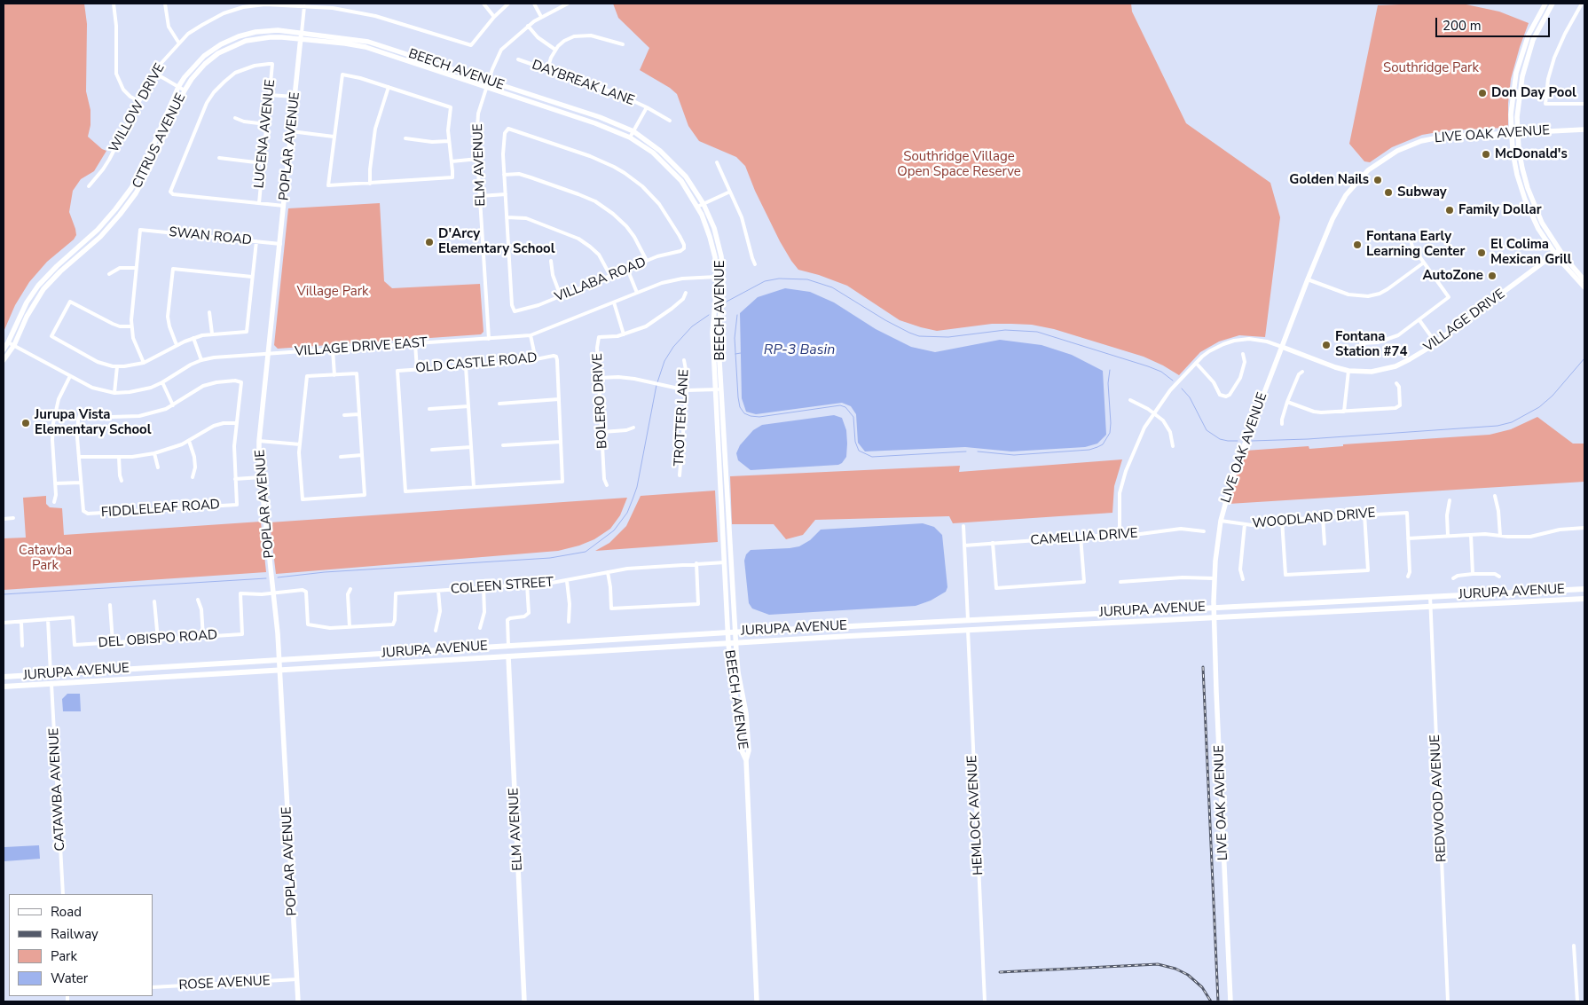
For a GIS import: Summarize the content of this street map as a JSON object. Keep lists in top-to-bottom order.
{
  "streets": {
    "main road": ["JURUPA AVENUE"],
    "street": [
      "BEECH AVENUE",
      "DAYBREAK LANE",
      "WILLOW DRIVE",
      "LUCENA AVENUE",
      "LIVE OAK AVENUE",
      "CITRUS AVENUE",
      "POPLAR AVENUE",
      "ELM AVENUE",
      "SWAN ROAD",
      "VILLABA ROAD",
      "VILLAGE DRIVE",
      "VILLAGE DRIVE EAST",
      "OLD CASTLE ROAD",
      "BOLERO DRIVE",
      "TROTTER LANE",
      "FIDDLELEAF ROAD",
      "WOODLAND DRIVE",
      "CAMELLIA DRIVE",
      "COLEEN STREET",
      "DEL OBISPO ROAD",
      "CATAWBA AVENUE",
      "REDWOOD AVENUE",
      "HEMLOCK AVENUE",
      "ROSE AVENUE"
    ]
  },
  "crossings": [
    ["BEECH AVENUE", "CITRUS AVENUE"],
    ["BEECH AVENUE", "POPLAR AVENUE"],
    ["BEECH AVENUE", "ELM AVENUE"],
    ["BEECH AVENUE", "VILLAGE DRIVE EAST"],
    ["BEECH AVENUE", "COLEEN STREET"],
    ["BEECH AVENUE", "JURUPA AVENUE"],
    ["WILLOW DRIVE", "POPLAR AVENUE"],
    ["LIVE OAK AVENUE", "VILLAGE DRIVE"],
    ["LIVE OAK AVENUE", "WOODLAND DRIVE"],
    ["LIVE OAK AVENUE", "JURUPA AVENUE"],
    ["CITRUS AVENUE", "POPLAR AVENUE"],
    ["CITRUS AVENUE", "VILLAGE DRIVE EAST"],
    ["POPLAR AVENUE", "SWAN ROAD"],
    ["POPLAR AVENUE", "VILLAGE DRIVE EAST"],
    ["POPLAR AVENUE", "COLEEN STREET"],
    ["POPLAR AVENUE", "JURUPA AVENUE"],
    ["POPLAR AVENUE", "DEL OBISPO ROAD"],
    ["POPLAR AVENUE", "ROSE AVENUE"],
    ["ELM AVENUE", "VILLAGE DRIVE EAST"],
    ["ELM AVENUE", "JURUPA AVENUE"],
    ["VILLAGE DRIVE", "CAMELLIA DRIVE"],
    ["COLEEN STREET", "DEL OBISPO ROAD"],
    ["JURUPA AVENUE", "CATAWBA AVENUE"],
    ["JURUPA AVENUE", "REDWOOD AVENUE"],
    ["JURUPA AVENUE", "HEMLOCK AVENUE"]
  ],
  "water": ["RP-3 Basin"],
  "parks": [
    "Southridge Park",
    "Southridge Village Open Space Reserve",
    "Village Park",
    "Catawba Park"
  ],
  "places": [
    "Don Day Pool",
    "McDonald's",
    "Golden Nails",
    "Subway",
    "Family Dollar",
    "D'Arcy Elementary School",
    "Fontana Early Learning Center",
    "El Colima Mexican Grill",
    "AutoZone",
    "Fontana Station #74",
    "Jurupa Vista Elementary School"
  ],
  "legend": [
    "Road",
    "Railway",
    "Park",
    "Water"
  ],
  "scale_bar": "200 m"
}
